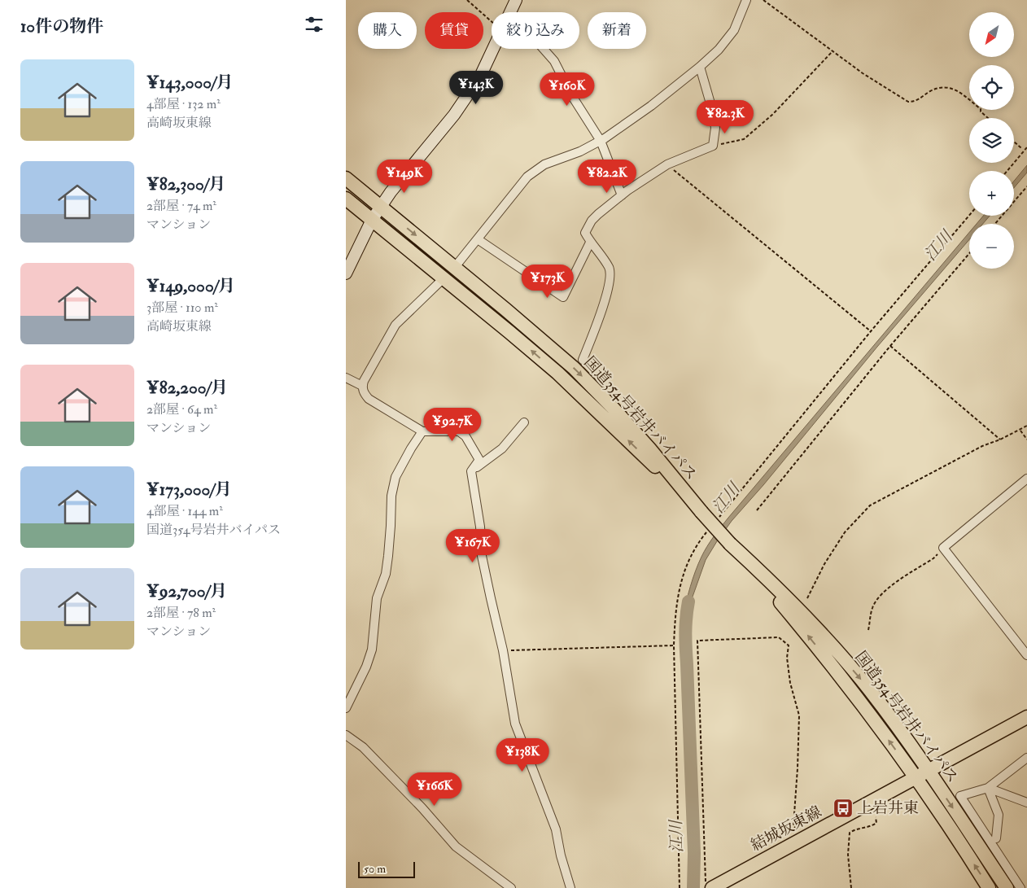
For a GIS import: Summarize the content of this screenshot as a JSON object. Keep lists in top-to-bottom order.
{
  "streets": {
    "main road": ["国道354号岩井バイパス", "結城坂東線"]
  },
  "crossings": [
    ["国道354号岩井バイパス", "結城坂東線"]
  ],
  "water": ["江川"],
  "places": {
    "bus stop": ["上岩井東"]
  },
  "scale_bar": "50 m",
  "north": "bottom left",
  "page": {
    "heading": "10件の物件",
    "map_buttons": ["+", "−"],
    "chip": [
      "購入",
      "賃貸",
      "絞り込み",
      "新着"
    ],
    "list": [
      {
        "name": "¥143,000/月",
        "note": "4部屋 · 132 m² · 高崎坂東線"
      },
      {
        "name": "¥82,300/月",
        "note": "2部屋 · 74 m² · マンション"
      },
      {
        "name": "¥149,000/月",
        "note": "3部屋 · 110 m² · 高崎坂東線"
      },
      {
        "name": "¥82,200/月",
        "note": "2部屋 · 64 m² · マンション"
      },
      {
        "name": "¥173,000/月",
        "note": "4部屋 · 144 m² · 国道354号岩井バイパス"
      },
      {
        "name": "¥92,700/月",
        "note": "2部屋 · 78 m² · マンション"
      }
    ],
    "price": [
      "¥143K",
      "¥160K",
      "¥82.3K",
      "¥149K",
      "¥82.2K",
      "¥173K",
      "¥92.7K",
      "¥167K",
      "¥138K",
      "¥166K"
    ],
    "scale": "50 m"
  }
}
